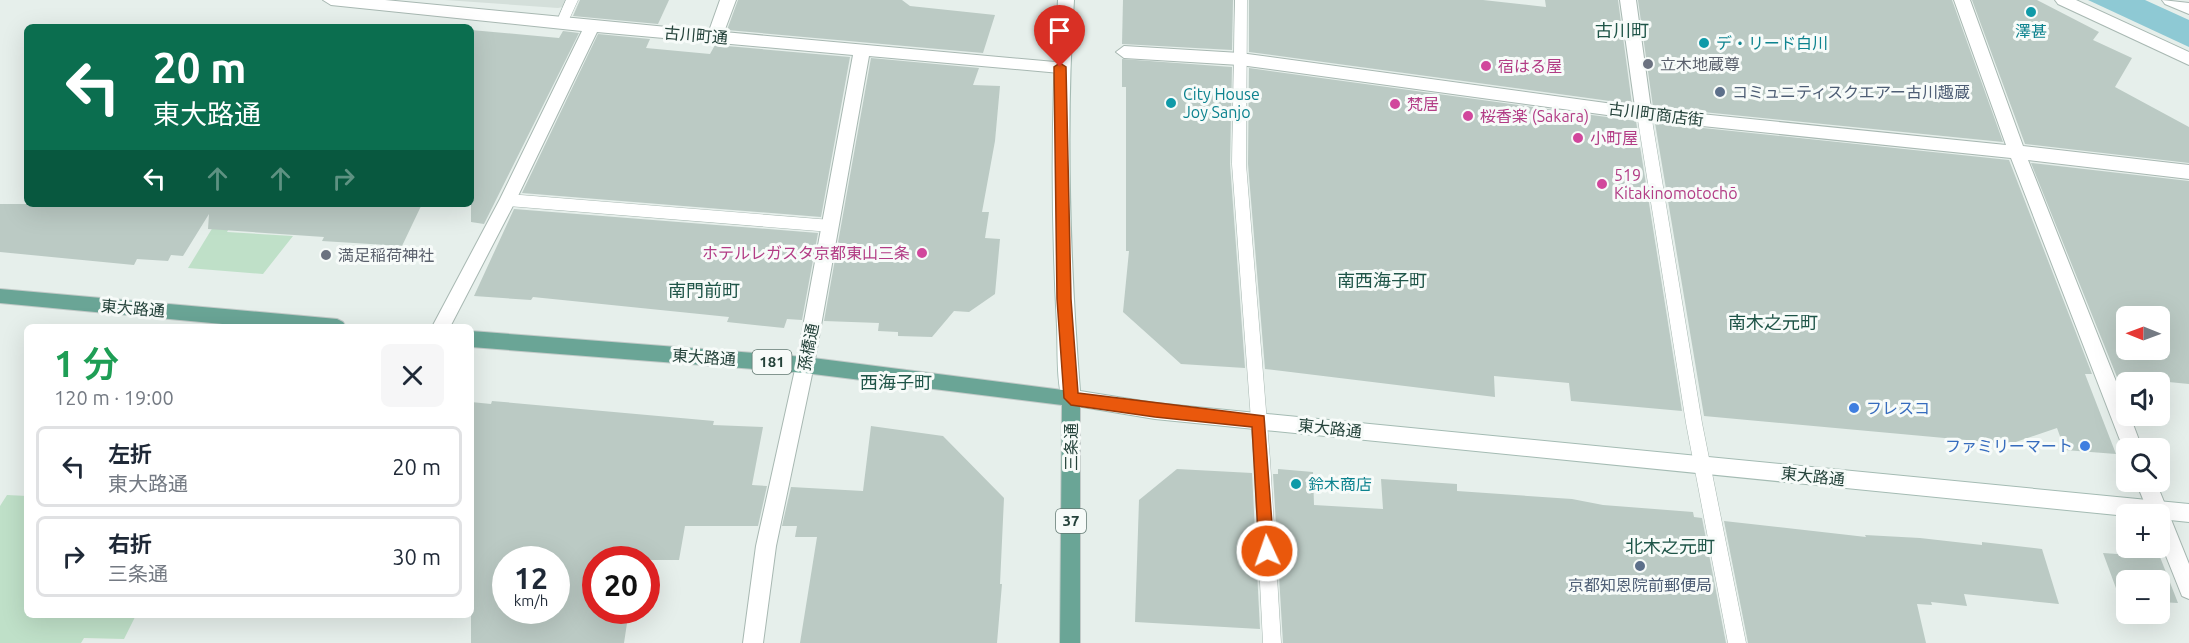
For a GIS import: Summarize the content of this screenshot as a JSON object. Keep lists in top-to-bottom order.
{
  "streets": {
    "main road": [
      "東大路通",
      "181",
      "三条通",
      "37"
    ],
    "street": ["古川町通", "古川町商店街", "孫橋通"]
  },
  "crossings": [
    ["古川町通", "孫橋通"],
    ["古川町通", "三条通"],
    ["東大路通", "孫橋通"],
    ["東大路通", "三条通"]
  ],
  "districts": [
    "古川町",
    "南西海子町",
    "南門前町",
    "南木之元町",
    "西海子町",
    "北木之元町"
  ],
  "places": [
    "澤甚",
    "デ・リード白川",
    "立木地蔵尊",
    "宿はる屋",
    "コミュニティスクエアー古川趣蔵",
    "City House Joy Sanjo",
    "梵居",
    "桜香楽 (Sakara)",
    "小町屋",
    "519 Kitakinomotochō",
    "ホテルレガスタ京都東山三条",
    "満足稲荷神社",
    "フレスコ",
    "ファミリーマート",
    "鈴木商店",
    "京都知恩院前郵便局"
  ],
  "north": "left",
  "page": {
    "turn": ["20 m", "東大路通"],
    "map_buttons": ["+", "−"],
    "heading": ["1 分", "120 m · 19:00"],
    "list": [
      {
        "name": "左折",
        "note": "東大路通",
        "value": "20 m"
      },
      {
        "name": "右折",
        "note": "三条通",
        "value": "30 m"
      }
    ],
    "speed": "12 km/h",
    "limit": "20"
  }
}
